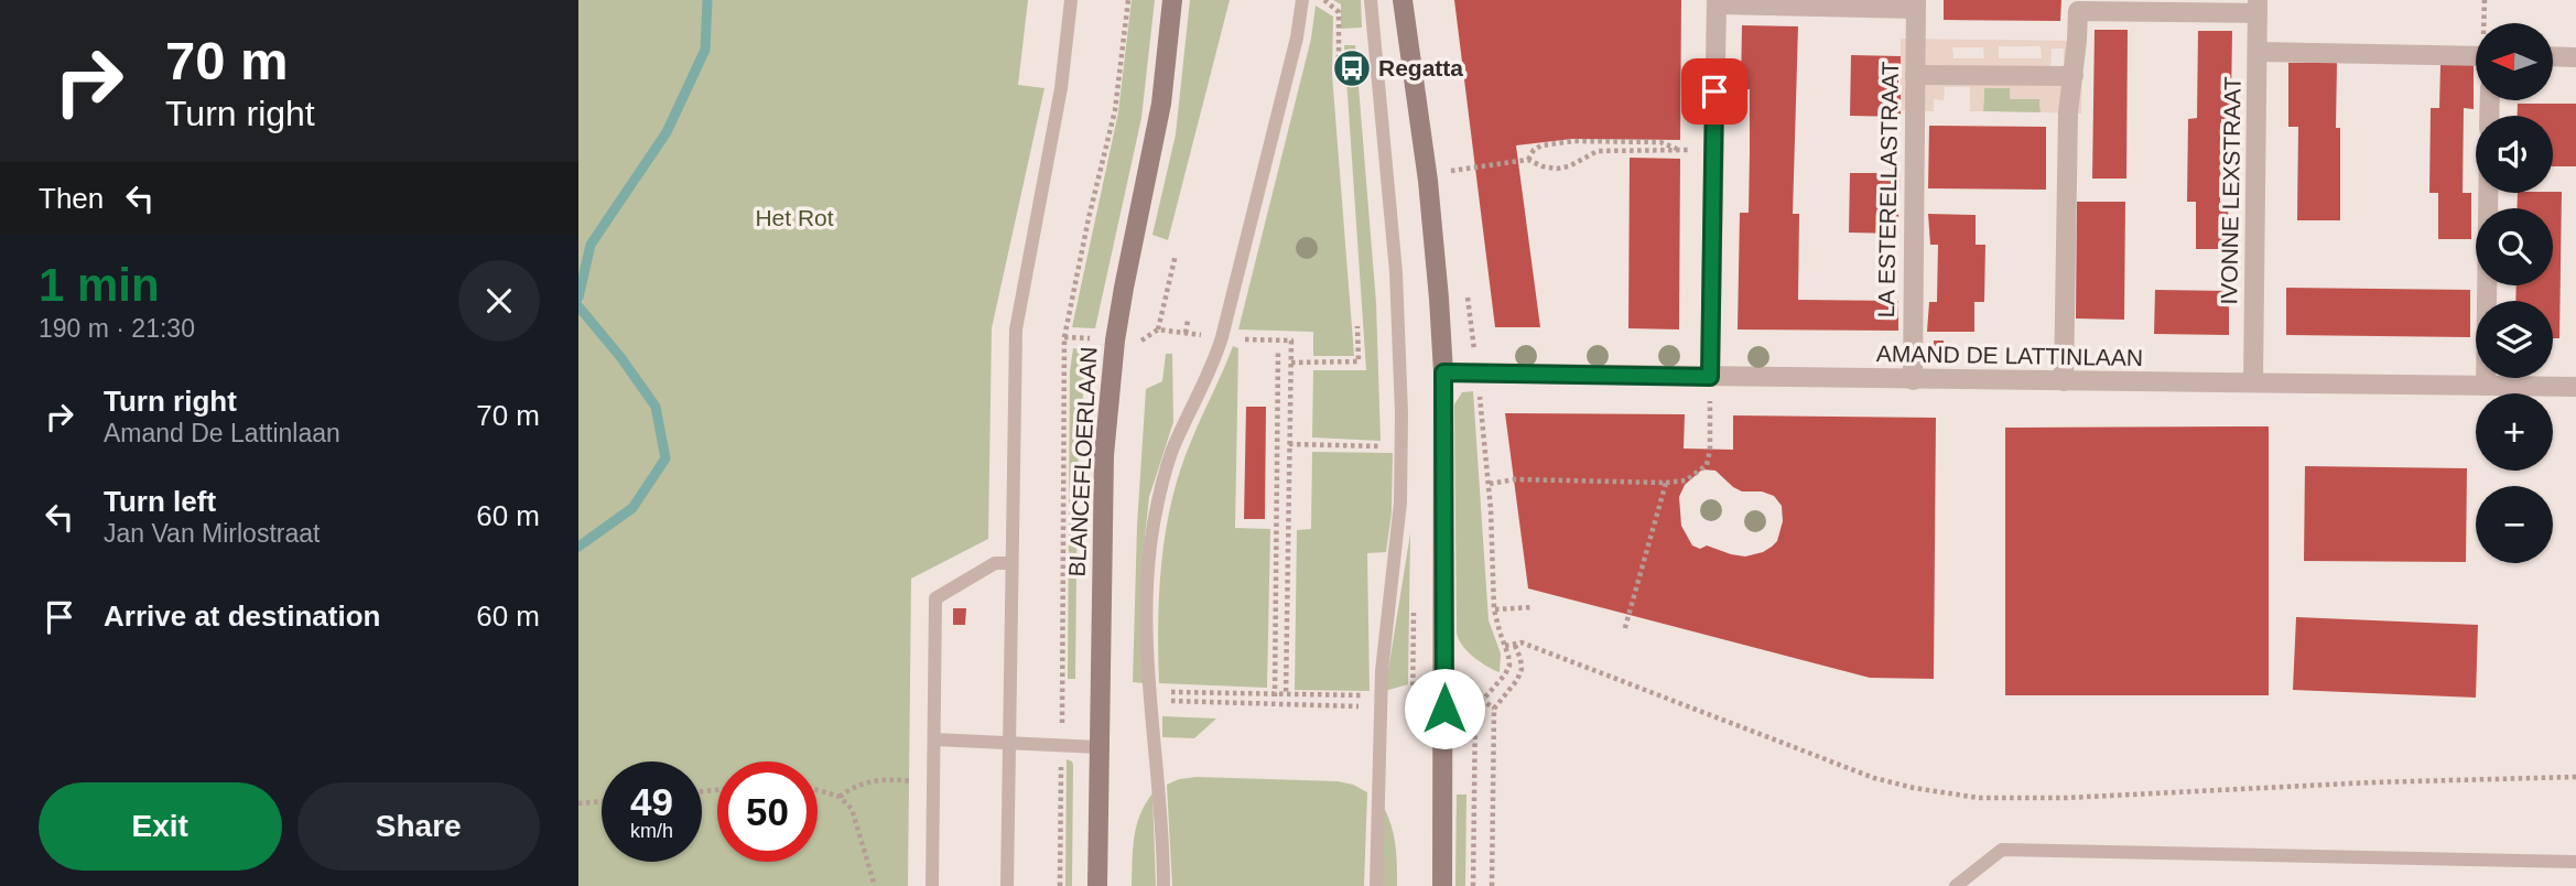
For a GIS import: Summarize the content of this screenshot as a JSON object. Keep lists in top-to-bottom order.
{
  "streets": {
    "main road": ["BLANCEFLOERLAAN"],
    "street": ["LA ESTERELLASTRAAT", "IVONNE LEXSTRAAT", "AMAND DE LATTINLAAN"]
  },
  "crossings": [
    ["LA ESTERELLASTRAAT", "AMAND DE LATTINLAAN"],
    ["IVONNE LEXSTRAAT", "AMAND DE LATTINLAAN"]
  ],
  "parks": ["Het Rot"],
  "places": {
    "bus stop": ["Regatta"]
  },
  "north": "left",
  "page": {
    "turn": ["70 m", "Turn right"],
    "map_buttons": ["+", "−"],
    "then": "Then",
    "heading": ["1 min", "190 m · 21:30"],
    "list": [
      {
        "name": "Turn right",
        "note": "Amand De Lattinlaan",
        "value": "70 m"
      },
      {
        "name": "Turn left",
        "note": "Jan Van Mirlostraat",
        "value": "60 m"
      },
      {
        "name": "Arrive at destination",
        "value": "60 m"
      }
    ],
    "speed": "49 km/h",
    "limit": "50",
    "buttons": ["Exit", "Share"]
  }
}
